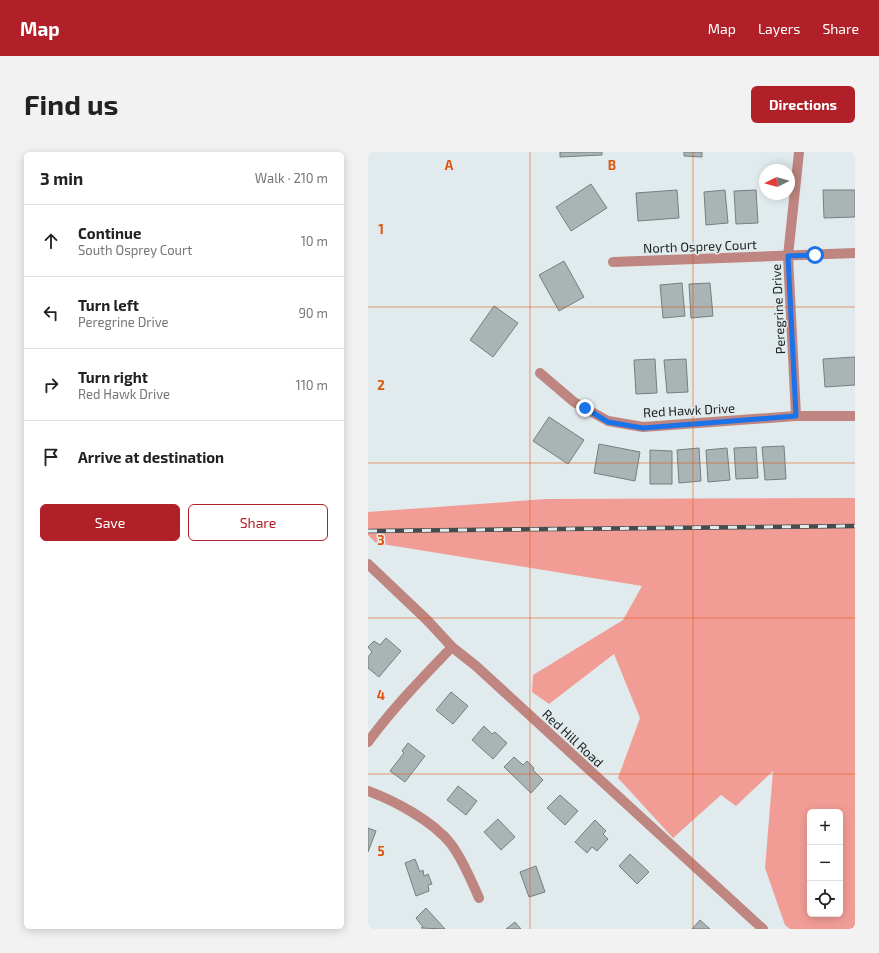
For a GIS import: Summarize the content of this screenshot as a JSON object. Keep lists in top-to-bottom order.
{
  "streets": {
    "street": [
      "North Osprey Court",
      "Peregrine Drive",
      "Red Hawk Drive",
      "Red Hill Road"
    ]
  },
  "crossings": [
    ["North Osprey Court", "Peregrine Drive"],
    ["Peregrine Drive", "Red Hawk Drive"]
  ],
  "north": "left",
  "page": {
    "header": "Map",
    "nav": ["Map", "Layers", "Share"],
    "buttons": [
      "Directions",
      ["Save", "Share"]
    ],
    "title": "Find us",
    "heading": ["3 min", "Walk · 210 m"],
    "list": [
      ["Continue", "South Osprey Court", "10 m"],
      ["Turn left", "Peregrine Drive", "90 m"],
      ["Turn right", "Red Hawk Drive", "110 m"],
      "Arrive at destination"
    ],
    "map_buttons": ["+", "−"]
  },
  "grid": {
    "columns": ["A", "B"],
    "rows": [
      "1",
      "2",
      "3",
      "4",
      "5"
    ]
  }
}
